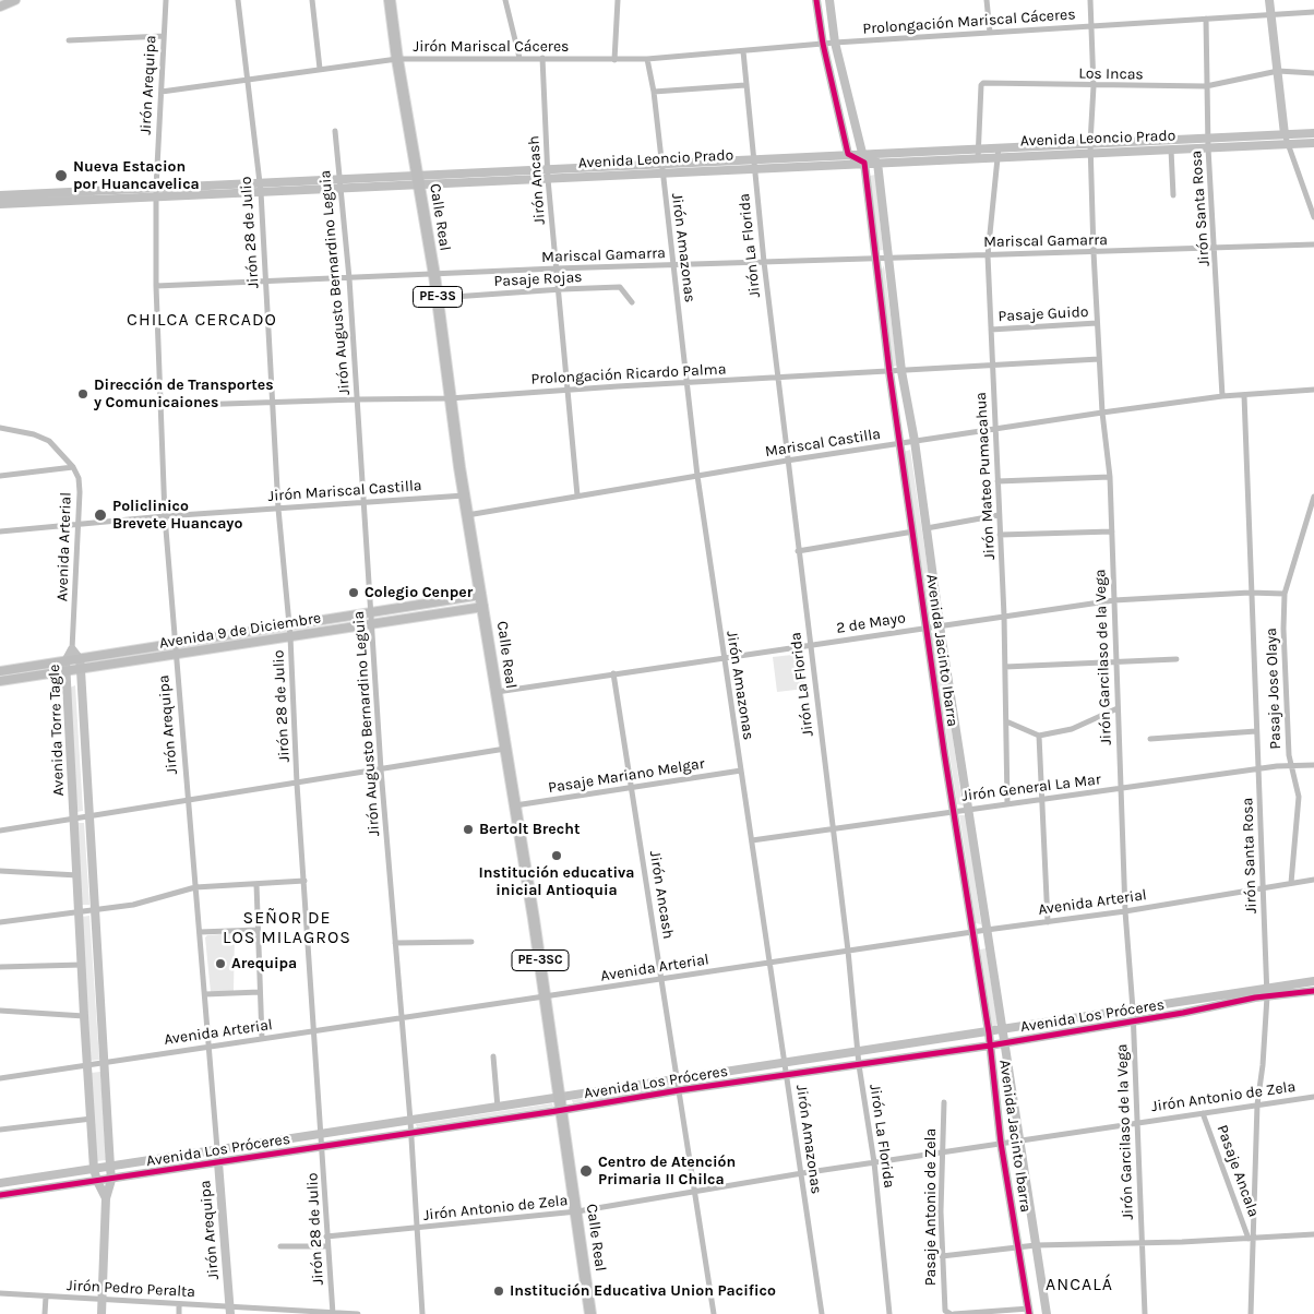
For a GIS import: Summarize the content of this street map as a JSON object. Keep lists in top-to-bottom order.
{
  "streets": {
    "highway": ["Calle Real", "PE-3S", "PE-3SC"],
    "main road": ["Avenida 9 de Diciembre"],
    "street": [
      "Prolongación Mariscal Cáceres",
      "Jirón Mariscal Cáceres",
      "Los Incas",
      "Jirón Arequipa",
      "Avenida Leoncio Prado",
      "Jirón Ancash",
      "Jirón Santa Rosa",
      "Jirón 28 de Julio",
      "Mariscal Gamarra",
      "Jirón La Florida",
      "Jirón Amazonas",
      "Pasaje Rojas",
      "Jirón Augusto Bernardino Leguia",
      "Pasaje Guido",
      "Prolongación Ricardo Palma",
      "Mariscal Castilla",
      "Jirón Mateo Pumacahua",
      "Jirón Mariscal Castilla",
      "Avenida Arterial",
      "2 de Mayo",
      "Avenida Jacinto Ibarra",
      "Jirón Garcilaso de la Vega",
      "Pasaje Jose Olaya",
      "Avenida Torre Tagle",
      "Pasaje Mariano Melgar",
      "Jirón General La Mar",
      "Avenida Los Próceres",
      "Jirón Antonio de Zela",
      "Pasaje Ancala",
      "Pasaje Antonio de Zela",
      "Jirón Pedro Peralta"
    ]
  },
  "crossings": [
    ["Prolongación Mariscal Cáceres", "Jirón Mariscal Cáceres"],
    ["Prolongación Mariscal Cáceres", "Jirón Santa Rosa"],
    ["Prolongación Mariscal Cáceres", "Jirón Garcilaso de la Vega"],
    ["Jirón Mariscal Cáceres", "Jirón Arequipa"],
    ["Jirón Mariscal Cáceres", "Jirón Ancash"],
    ["Jirón Mariscal Cáceres", "Calle Real"],
    ["Jirón Mariscal Cáceres", "Jirón 28 de Julio"],
    ["Jirón Mariscal Cáceres", "Jirón La Florida"],
    ["Jirón Mariscal Cáceres", "Jirón Amazonas"],
    ["Los Incas", "Avenida Leoncio Prado"],
    ["Los Incas", "Jirón Santa Rosa"],
    ["Los Incas", "Jirón Garcilaso de la Vega"],
    ["Jirón Arequipa", "Avenida Leoncio Prado"],
    ["Jirón Arequipa", "Mariscal Gamarra"],
    ["Jirón Arequipa", "Prolongación Ricardo Palma"],
    ["Jirón Arequipa", "Jirón Mariscal Castilla"],
    ["Jirón Arequipa", "Avenida Arterial"],
    ["Jirón Arequipa", "Avenida 9 de Diciembre"],
    ["Jirón Arequipa", "Avenida Los Próceres"],
    ["Jirón Arequipa", "Jirón Pedro Peralta"],
    ["Avenida Leoncio Prado", "Jirón Ancash"],
    ["Avenida Leoncio Prado", "Jirón Santa Rosa"],
    ["Avenida Leoncio Prado", "Calle Real"],
    ["Avenida Leoncio Prado", "Jirón 28 de Julio"],
    ["Avenida Leoncio Prado", "Jirón La Florida"],
    ["Avenida Leoncio Prado", "Jirón Amazonas"],
    ["Avenida Leoncio Prado", "Jirón Augusto Bernardino Leguia"],
    ["Avenida Leoncio Prado", "Jirón Mateo Pumacahua"],
    ["Avenida Leoncio Prado", "Avenida Jacinto Ibarra"],
    ["Avenida Leoncio Prado", "Jirón Garcilaso de la Vega"],
    ["Jirón Ancash", "Mariscal Gamarra"],
    ["Jirón Ancash", "Pasaje Rojas"],
    ["Jirón Ancash", "Prolongación Ricardo Palma"],
    ["Jirón Ancash", "Mariscal Castilla"],
    ["Jirón Ancash", "Avenida Arterial"],
    ["Jirón Ancash", "2 de Mayo"],
    ["Jirón Ancash", "Pasaje Mariano Melgar"],
    ["Jirón Ancash", "Avenida Los Próceres"],
    ["Jirón Ancash", "Jirón Antonio de Zela"],
    ["Jirón Santa Rosa", "Mariscal Gamarra"],
    ["Jirón Santa Rosa", "Mariscal Castilla"],
    ["Jirón Santa Rosa", "Avenida Arterial"],
    ["Jirón Santa Rosa", "2 de Mayo"],
    ["Jirón Santa Rosa", "Jirón General La Mar"],
    ["Jirón Santa Rosa", "Avenida Los Próceres"],
    ["Jirón Santa Rosa", "Jirón Antonio de Zela"],
    ["Jirón Santa Rosa", "Pasaje Ancala"],
    ["Calle Real", "Mariscal Gamarra"],
    ["Calle Real", "Pasaje Rojas"],
    ["Calle Real", "Prolongación Ricardo Palma"],
    ["Calle Real", "Mariscal Castilla"],
    ["Calle Real", "Jirón Mariscal Castilla"],
    ["Calle Real", "Avenida Arterial"],
    ["Calle Real", "2 de Mayo"],
    ["Calle Real", "Avenida 9 de Diciembre"],
    ["Calle Real", "Pasaje Mariano Melgar"],
    ["Calle Real", "Avenida Los Próceres"],
    ["Calle Real", "Jirón Antonio de Zela"],
    ["Jirón 28 de Julio", "Mariscal Gamarra"],
    ["Jirón 28 de Julio", "Prolongación Ricardo Palma"],
    ["Jirón 28 de Julio", "Jirón Mariscal Castilla"],
    ["Jirón 28 de Julio", "Avenida Arterial"],
    ["Jirón 28 de Julio", "Avenida 9 de Diciembre"],
    ["Jirón 28 de Julio", "Avenida Los Próceres"],
    ["Jirón 28 de Julio", "Jirón Antonio de Zela"],
    ["Jirón 28 de Julio", "Jirón Pedro Peralta"],
    ["Mariscal Gamarra", "Jirón La Florida"],
    ["Mariscal Gamarra", "Jirón Amazonas"],
    ["Mariscal Gamarra", "Jirón Augusto Bernardino Leguia"],
    ["Mariscal Gamarra", "Jirón Mateo Pumacahua"],
    ["Mariscal Gamarra", "Avenida Jacinto Ibarra"],
    ["Mariscal Gamarra", "Jirón Garcilaso de la Vega"],
    ["Jirón La Florida", "Prolongación Ricardo Palma"],
    ["Jirón La Florida", "Mariscal Castilla"],
    ["Jirón La Florida", "Avenida Arterial"],
    ["Jirón La Florida", "2 de Mayo"],
    ["Jirón La Florida", "Jirón General La Mar"],
    ["Jirón La Florida", "Avenida Los Próceres"],
    ["Jirón La Florida", "Jirón Antonio de Zela"],
    ["Jirón Amazonas", "Prolongación Ricardo Palma"],
    ["Jirón Amazonas", "Mariscal Castilla"],
    ["Jirón Amazonas", "Avenida Arterial"],
    ["Jirón Amazonas", "2 de Mayo"],
    ["Jirón Amazonas", "Pasaje Mariano Melgar"],
    ["Jirón Amazonas", "Jirón General La Mar"],
    ["Jirón Amazonas", "Avenida Los Próceres"],
    ["Jirón Amazonas", "Jirón Antonio de Zela"],
    ["Jirón Augusto Bernardino Leguia", "Prolongación Ricardo Palma"],
    ["Jirón Augusto Bernardino Leguia", "Jirón Mariscal Castilla"],
    ["Jirón Augusto Bernardino Leguia", "Avenida Arterial"],
    ["Jirón Augusto Bernardino Leguia", "Avenida 9 de Diciembre"],
    ["Jirón Augusto Bernardino Leguia", "Avenida Los Próceres"],
    ["Jirón Augusto Bernardino Leguia", "Jirón Antonio de Zela"],
    ["Pasaje Guido", "Jirón Mateo Pumacahua"],
    ["Pasaje Guido", "Jirón Garcilaso de la Vega"],
    ["Prolongación Ricardo Palma", "Jirón Mateo Pumacahua"],
    ["Prolongación Ricardo Palma", "Avenida Jacinto Ibarra"],
    ["Prolongación Ricardo Palma", "Jirón Garcilaso de la Vega"],
    ["Mariscal Castilla", "Jirón Mateo Pumacahua"],
    ["Mariscal Castilla", "Avenida Jacinto Ibarra"],
    ["Mariscal Castilla", "Jirón Garcilaso de la Vega"],
    ["Jirón Mateo Pumacahua", "2 de Mayo"],
    ["Jirón Mateo Pumacahua", "Jirón General La Mar"],
    ["Jirón Mariscal Castilla", "Avenida Arterial"],
    ["Avenida Arterial", "Avenida Jacinto Ibarra"],
    ["Avenida Arterial", "Jirón Garcilaso de la Vega"],
    ["Avenida Arterial", "Pasaje Jose Olaya"],
    ["Avenida Arterial", "Avenida Torre Tagle"],
    ["2 de Mayo", "Avenida Jacinto Ibarra"],
    ["2 de Mayo", "Jirón Garcilaso de la Vega"],
    ["2 de Mayo", "Pasaje Jose Olaya"],
    ["Avenida 9 de Diciembre", "Avenida Torre Tagle"],
    ["Avenida Jacinto Ibarra", "Jirón General La Mar"],
    ["Avenida Jacinto Ibarra", "Avenida Los Próceres"],
    ["Avenida Jacinto Ibarra", "Jirón Antonio de Zela"],
    ["Jirón Garcilaso de la Vega", "Jirón General La Mar"],
    ["Jirón Garcilaso de la Vega", "Avenida Los Próceres"],
    ["Jirón Garcilaso de la Vega", "Jirón Antonio de Zela"],
    ["Pasaje Jose Olaya", "Jirón General La Mar"],
    ["Avenida Torre Tagle", "Avenida Los Próceres"],
    ["Avenida Torre Tagle", "Jirón Pedro Peralta"],
    ["Jirón Antonio de Zela", "Pasaje Ancala"],
    ["Jirón Antonio de Zela", "Pasaje Antonio de Zela"]
  ],
  "districts": ["CHILCA CERCADO", "SEÑOR DE LOS MILAGROS", "ANCALÁ"],
  "places": [
    "Nueva Estacion por Huancavelica",
    "Dirección de Transportes y Comunicaiones",
    "Policlinico Brevete Huancayo",
    "Colegio Cenper",
    "Bertolt Brecht",
    "Institución educativa inicial Antioquia",
    "Arequipa",
    "Centro de Atención Primaria II Chilca",
    "Institución Educativa Union Pacifico"
  ]
}
